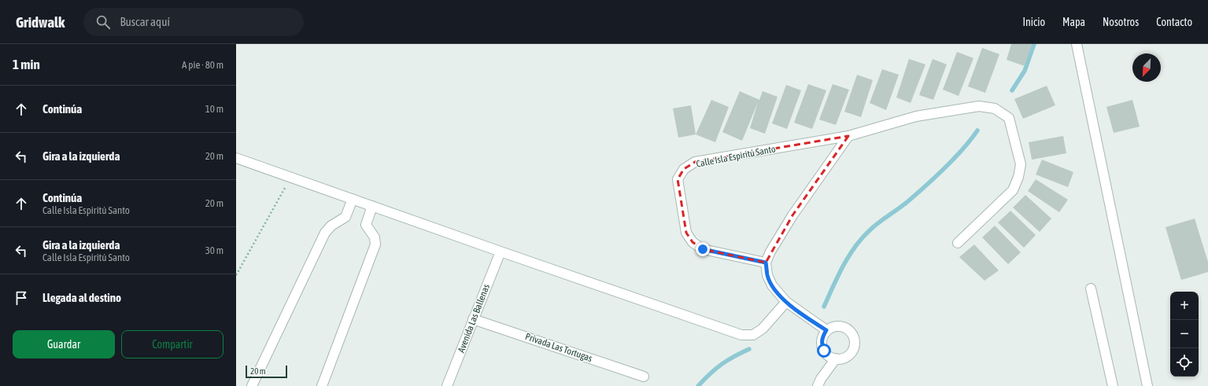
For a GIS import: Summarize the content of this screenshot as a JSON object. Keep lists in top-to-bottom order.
{
  "streets": {
    "street": ["Calle Isla Espiritú Santo", "Avenida Las Ballenas", "Privada Las Tortugas"]
  },
  "crossings": [
    ["Avenida Las Ballenas", "Privada Las Tortugas"]
  ],
  "scale_bar": "20 m",
  "north": "bottom left",
  "page": {
    "header": "Gridwalk",
    "search": "Buscar aquí",
    "nav": [
      "Inicio",
      "Mapa",
      "Nosotros",
      "Contacto"
    ],
    "heading": ["1 min", "A pie · 80 m"],
    "list": [
      ["Continúa", "10 m"],
      ["Gira a la izquierda", "20 m"],
      ["Continúa", "Calle Isla Espiritú Santo", "20 m"],
      ["Gira a la izquierda", "Calle Isla Espiritú Santo", "30 m"],
      "Llegada al destino"
    ],
    "map_buttons": ["+", "−"],
    "buttons": ["Guardar", "Compartir"],
    "scale": "20 m"
  }
}
